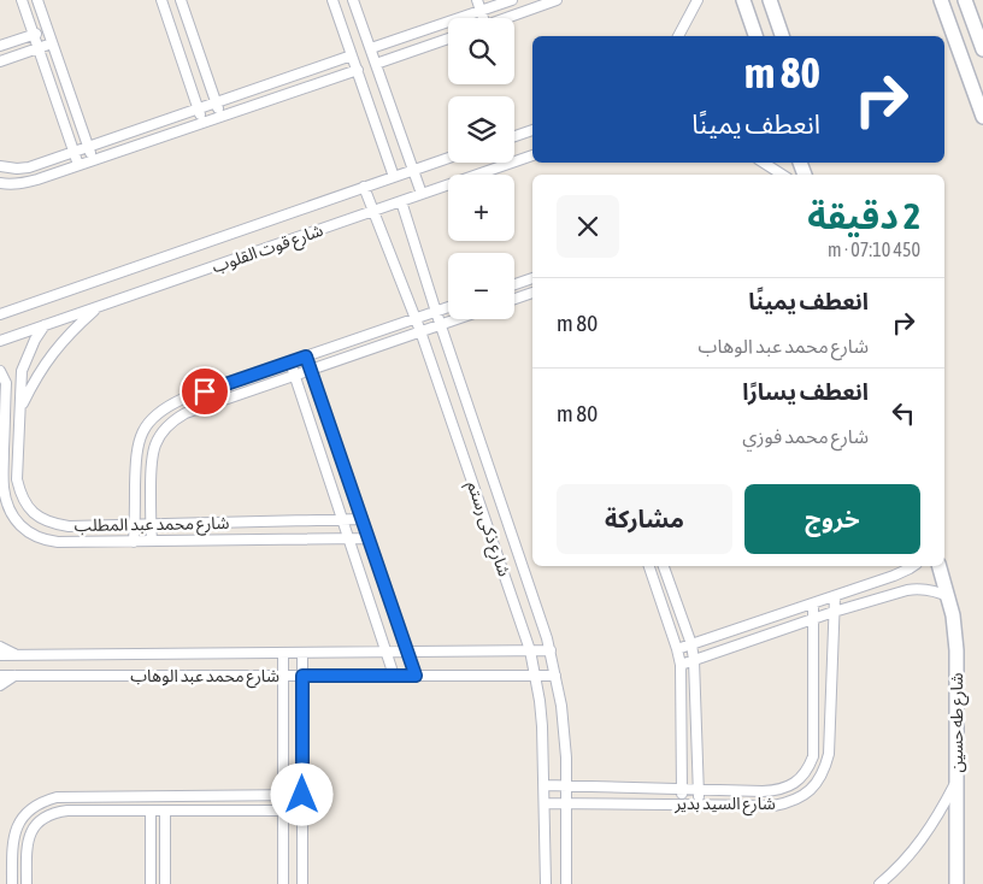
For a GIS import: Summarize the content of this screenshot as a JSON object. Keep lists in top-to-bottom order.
{
  "streets": {
    "street": [
      "شارع قوت القلوب",
      "شارع محمد عبد المطلب",
      "شارع ذكى رستم",
      "شارع محمد عبد الوهاب",
      "شارع طه حسين",
      "شارع السيد بدير"
    ]
  },
  "crossings": [
    ["شارع قوت القلوب", "شارع محمد عبد المطلب"],
    ["شارع قوت القلوب", "شارع ذكى رستم"],
    ["شارع ذكى رستم", "شارع محمد عبد الوهاب"],
    ["شارع ذكى رستم", "شارع السيد بدير"]
  ],
  "page": {
    "map_buttons": ["+", "−"],
    "turn": ["80 m", "انعطف يمينًا"],
    "heading": ["2 دقيقة", "450 m · 07:10"],
    "list": [
      {
        "name": "انعطف يمينًا",
        "note": "شارع محمد عبد الوهاب",
        "value": "80 m"
      },
      {
        "name": "انعطف يسارًا",
        "note": "شارع محمد فوزي",
        "value": "80 m"
      }
    ],
    "buttons": ["خروج", "مشاركة"]
  }
}
